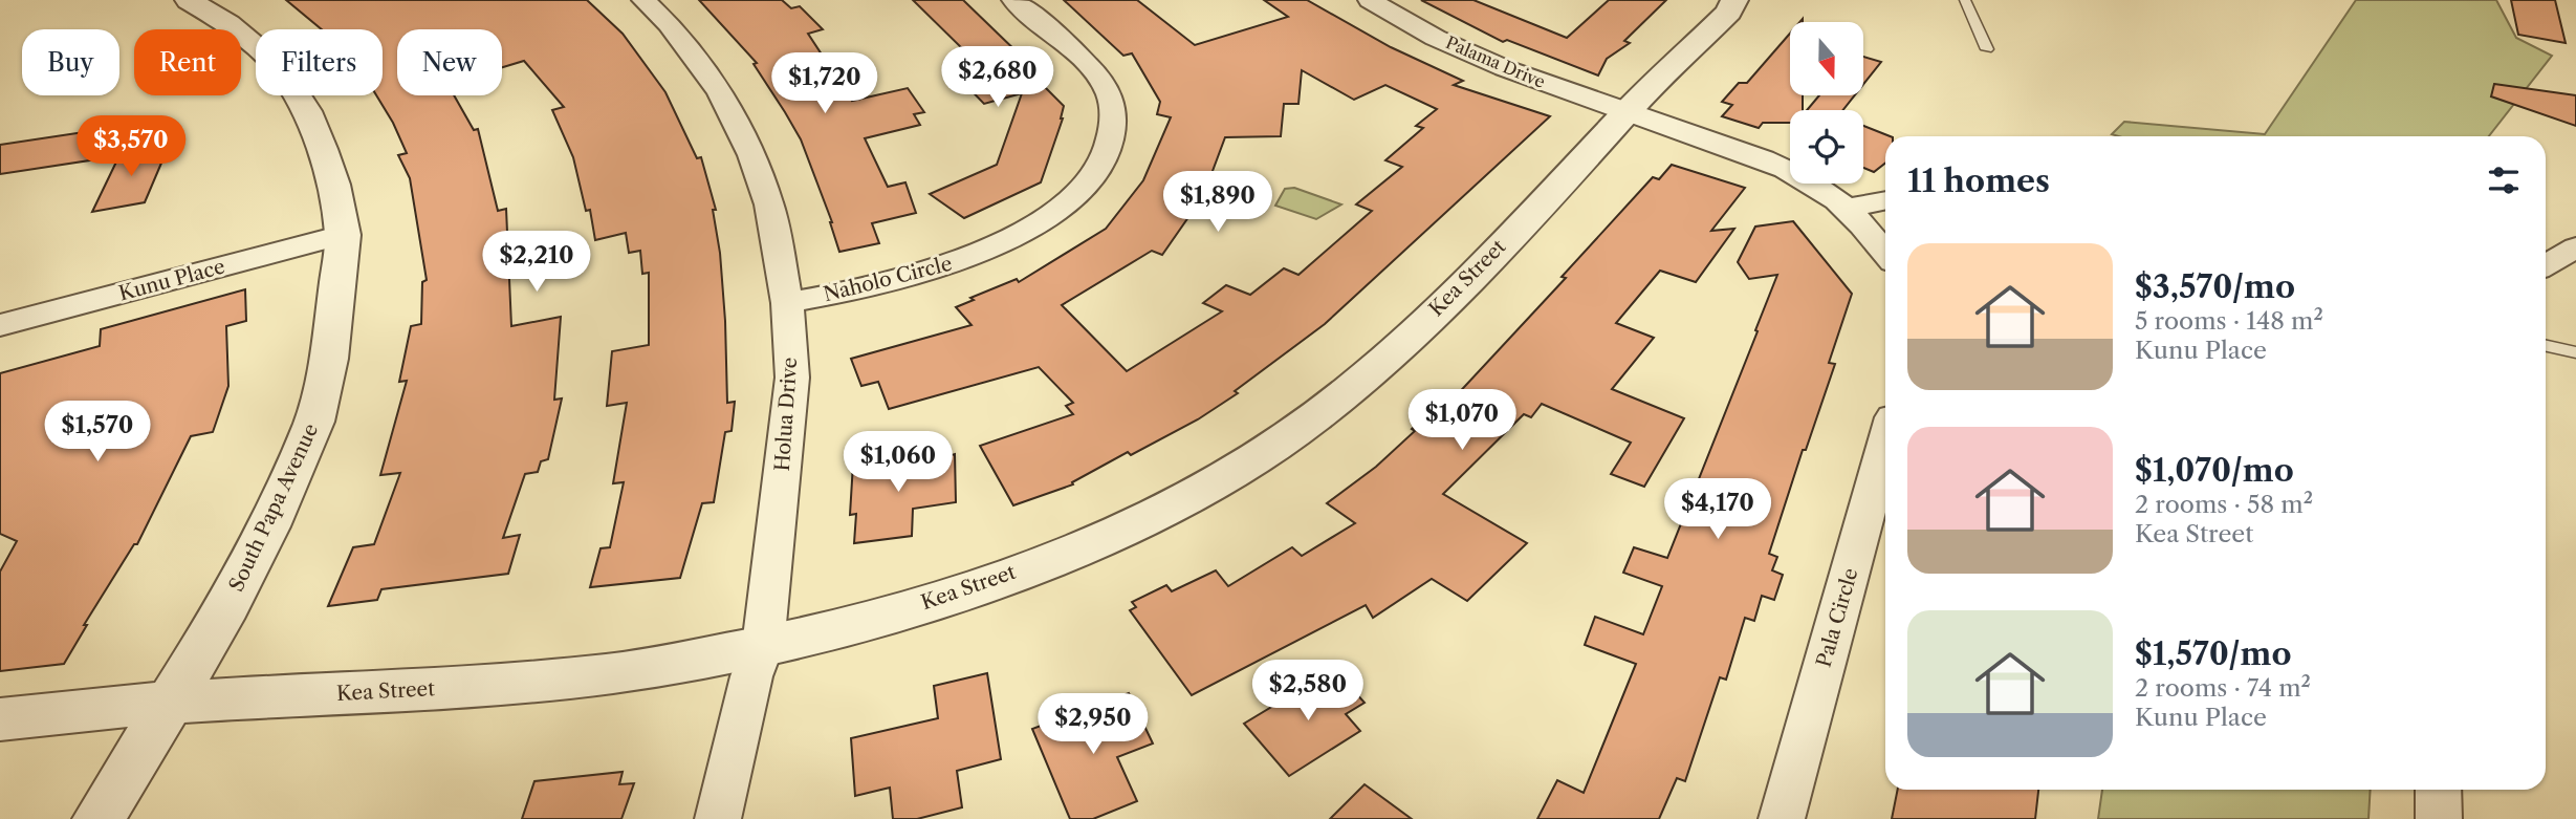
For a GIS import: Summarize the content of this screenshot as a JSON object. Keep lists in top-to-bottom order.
{
  "streets": {
    "street": [
      "Palama Drive",
      "Kea Street",
      "Naholo Circle",
      "Kunu Place",
      "Holua Drive",
      "South Papa Avenue",
      "Pala Circle"
    ]
  },
  "crossings": [
    ["Palama Drive", "Kea Street"],
    ["Kea Street", "Holua Drive"],
    ["Kea Street", "South Papa Avenue"],
    ["Naholo Circle", "Holua Drive"],
    ["Kunu Place", "South Papa Avenue"]
  ],
  "north": "bottom",
  "page": {
    "chip": [
      "Buy",
      "Rent",
      "Filters",
      "New"
    ],
    "price": [
      "$2,680",
      "$1,720",
      "$3,570",
      "$1,890",
      "$2,210",
      "$1,070",
      "$1,570",
      "$1,060",
      "$4,170",
      "$2,580",
      "$2,950"
    ],
    "heading": "11 homes",
    "list": [
      {
        "name": "$3,570/mo",
        "note": "5 rooms · 148 m² · Kunu Place"
      },
      {
        "name": "$1,070/mo",
        "note": "2 rooms · 58 m² · Kea Street"
      },
      {
        "name": "$1,570/mo",
        "note": "2 rooms · 74 m² · Kunu Place"
      }
    ]
  }
}
